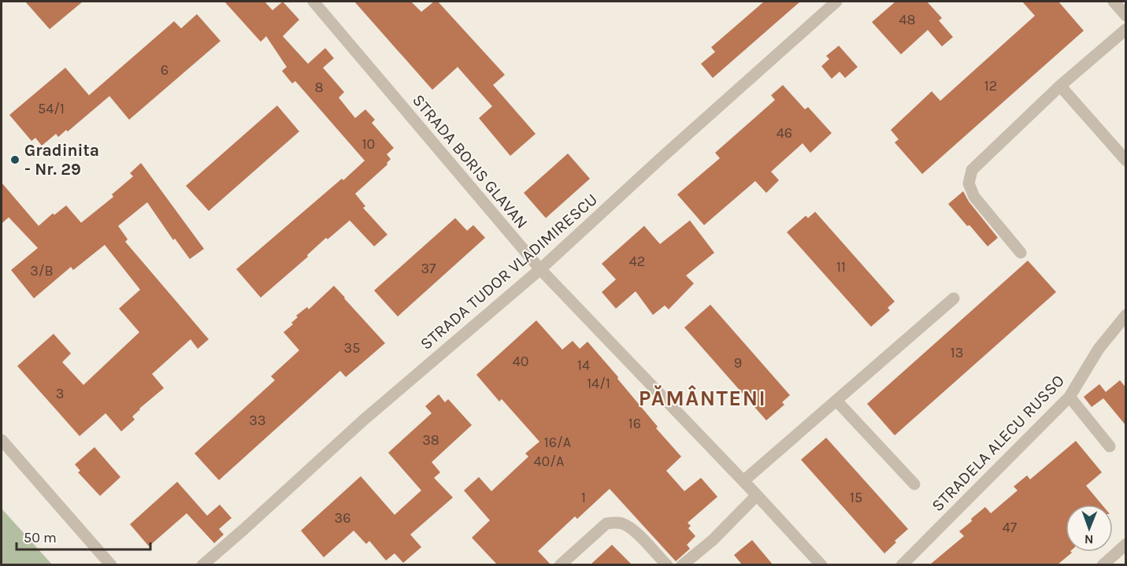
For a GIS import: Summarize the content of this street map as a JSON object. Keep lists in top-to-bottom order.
{
  "streets": {
    "street": ["STRADA BORIS GLAVAN", "STRADA TUDOR VLADIMIRESCU", "STRADELA ALECU RUSSO"]
  },
  "crossings": [
    ["STRADA BORIS GLAVAN", "STRADA TUDOR VLADIMIRESCU"]
  ],
  "districts": ["PĂMÂNTENI"],
  "places": ["Gradinita - Nr. 29"],
  "house_numbers": [
    "48",
    "6",
    "12",
    "8",
    "54/1",
    "46",
    "10",
    "42",
    "11",
    "37",
    "3/B",
    "35",
    "13",
    "40",
    "9",
    "14",
    "14/1",
    "3",
    "33",
    "16",
    "38",
    "16/A",
    "40/A",
    "1",
    "15",
    "36",
    "47"
  ],
  "scale_bar": "50 m",
  "north": "bottom"
}
